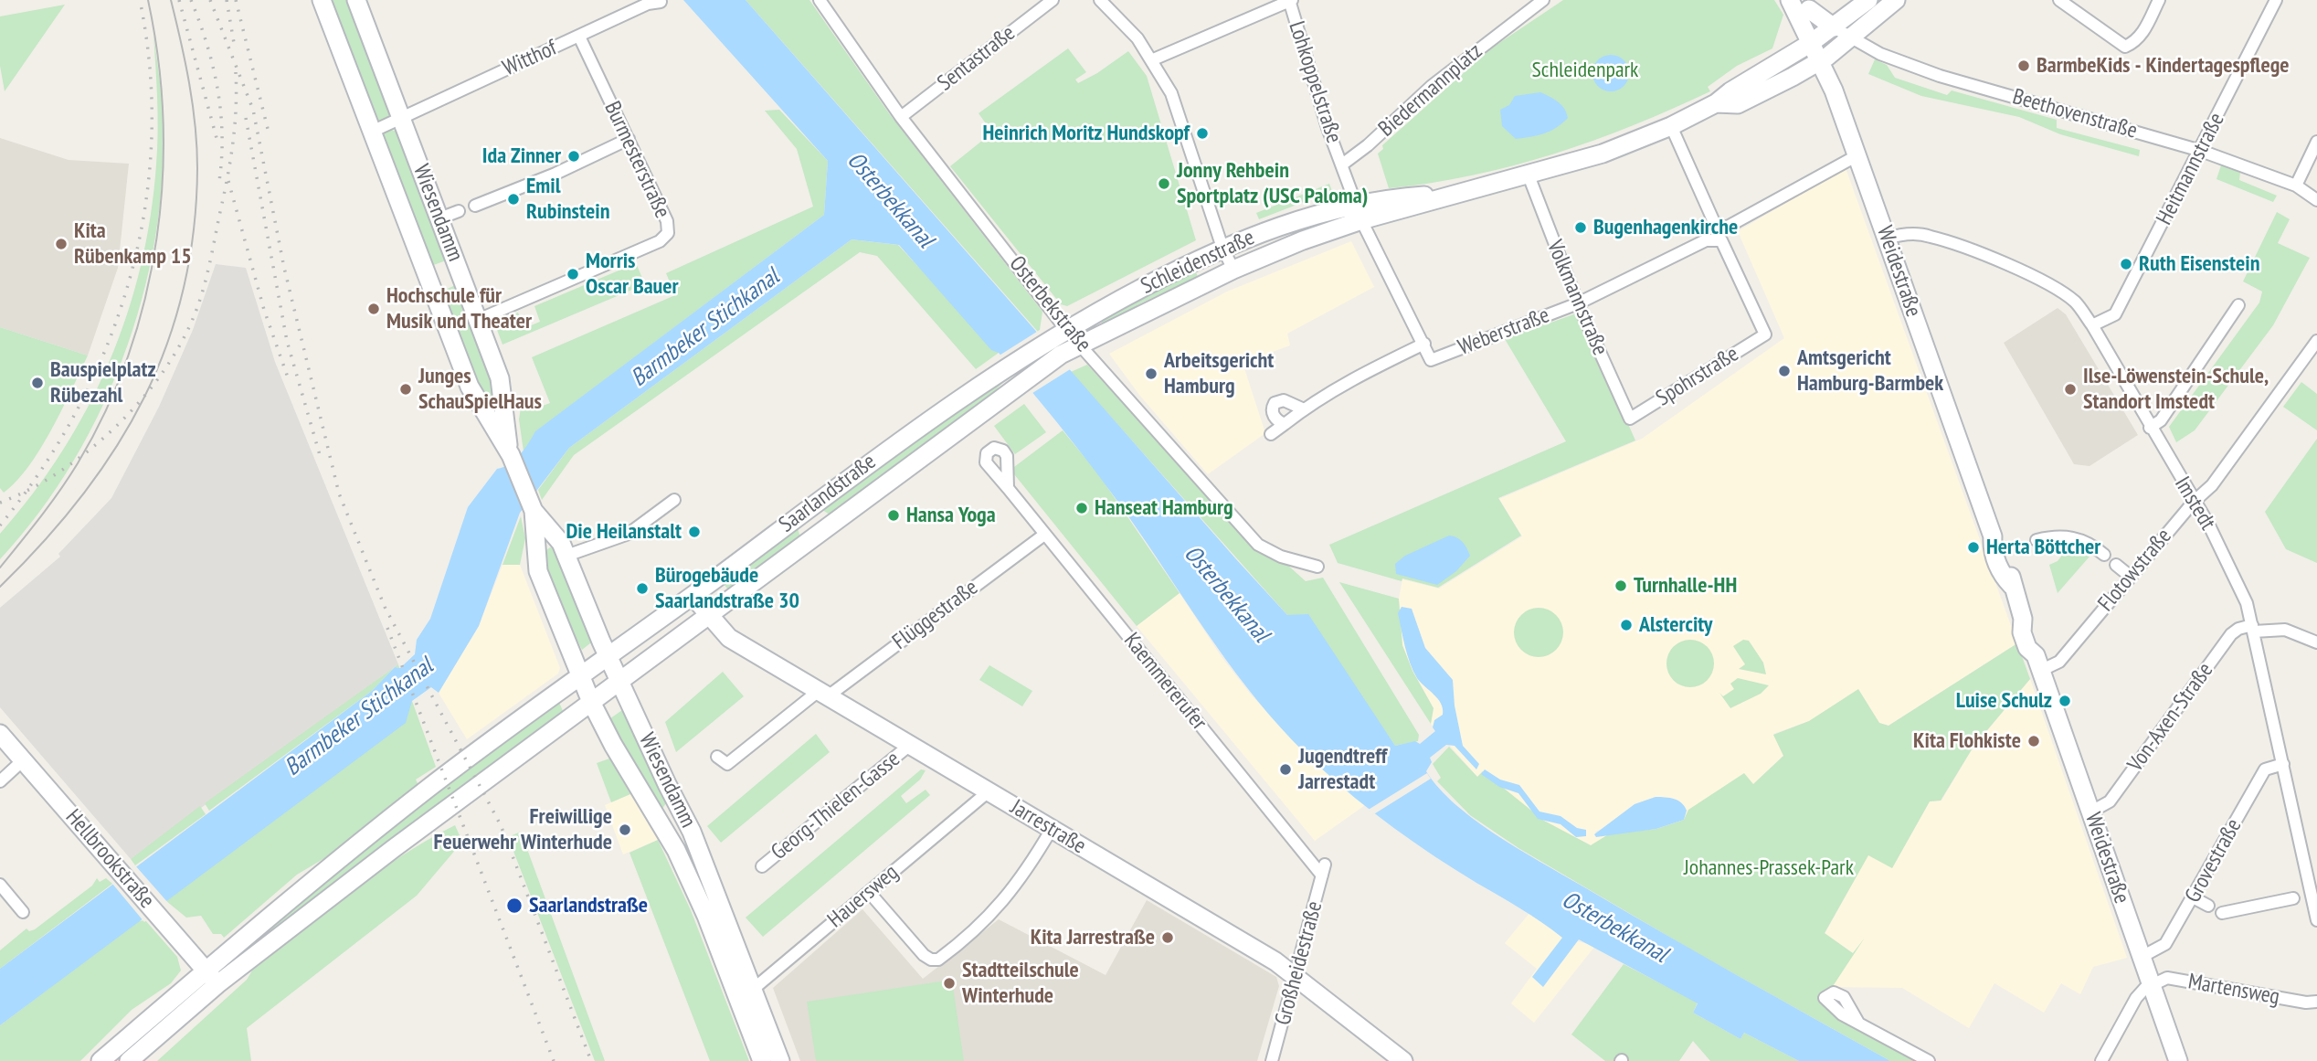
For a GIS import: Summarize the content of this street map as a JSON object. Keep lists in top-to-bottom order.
{
  "streets": {
    "street": [
      "Witthof",
      "Sentastraße",
      "Lohkoppelstraße",
      "Biedermannplatz",
      "Beethovenstraße",
      "Burmesterstraße",
      "Heitmannstraße",
      "Wiesendamm",
      "Schleidenstraße",
      "Weidestraße",
      "Volkmannstraße",
      "Osterbekstraße",
      "Weberstraße",
      "Spohrstraße",
      "Saarlandstraße",
      "Imstedt",
      "Flotowstraße",
      "Flüggestraße",
      "Kaemmererufer",
      "Von-Axen-Straße",
      "Georg-Thielen-Gasse",
      "Jarrestraße",
      "Hellbrookstraße",
      "Grovestraße",
      "Hauersweg",
      "Großheidestraße",
      "Martensweg"
    ]
  },
  "crossings": [
    ["Witthof", "Burmesterstraße"],
    ["Witthof", "Wiesendamm"],
    ["Sentastraße", "Osterbekstraße"],
    ["Lohkoppelstraße", "Biedermannplatz"],
    ["Beethovenstraße", "Heitmannstraße"],
    ["Beethovenstraße", "Weidestraße"],
    ["Burmesterstraße", "Wiesendamm"],
    ["Heitmannstraße", "Imstedt"],
    ["Wiesendamm", "Saarlandstraße"],
    ["Wiesendamm", "Hauersweg"],
    ["Schleidenstraße", "Osterbekstraße"],
    ["Schleidenstraße", "Saarlandstraße"],
    ["Weidestraße", "Imstedt"],
    ["Weidestraße", "Flotowstraße"],
    ["Weidestraße", "Von-Axen-Straße"],
    ["Weidestraße", "Grovestraße"],
    ["Weidestraße", "Martensweg"],
    ["Volkmannstraße", "Weberstraße"],
    ["Volkmannstraße", "Spohrstraße"],
    ["Weberstraße", "Spohrstraße"],
    ["Saarlandstraße", "Jarrestraße"],
    ["Saarlandstraße", "Hellbrookstraße"],
    ["Imstedt", "Flotowstraße"],
    ["Imstedt", "Von-Axen-Straße"],
    ["Imstedt", "Grovestraße"],
    ["Flüggestraße", "Kaemmererufer"],
    ["Flüggestraße", "Jarrestraße"],
    ["Kaemmererufer", "Großheidestraße"],
    ["Georg-Thielen-Gasse", "Jarrestraße"],
    ["Jarrestraße", "Hauersweg"],
    ["Jarrestraße", "Großheidestraße"]
  ],
  "water": ["Osterbekkanal", "Barmbeker Stichkanal"],
  "parks": ["Schleidenpark", "Johannes-Prassek-Park"],
  "places": [
    "BarmbeKids - Kindertagespflege",
    "Heinrich Moritz Hundskopf",
    "Ida Zinner",
    "Jonny Rehbein Sportplatz (USC Paloma)",
    "Emil Rubinstein",
    "Bugenhagenkirche",
    "Kita Rübenkamp 15",
    "Ruth Eisenstein",
    "Morris Oscar Bauer",
    "Hochschule für Musik und Theater",
    "Amtsgericht Hamburg-Barmbek",
    "Arbeitsgericht Hamburg",
    "Bauspielplatz Rübezahl",
    "Junges SchauSpielHaus",
    "Ilse-Löwenstein-Schule, Standort Imstedt",
    "Hanseat Hamburg",
    "Hansa Yoga",
    "Die Heilanstalt",
    "Herta Böttcher",
    "Turnhalle-HH",
    "Bürogebäude Saarlandstraße 30",
    "Alstercity",
    "Luise Schulz",
    "Kita Flohkiste",
    "Jugendtreff Jarrestadt",
    "Freiwillige Feuerwehr Winterhude",
    "Saarlandstraße",
    "Kita Jarrestraße",
    "Stadtteilschule Winterhude"
  ]
}
